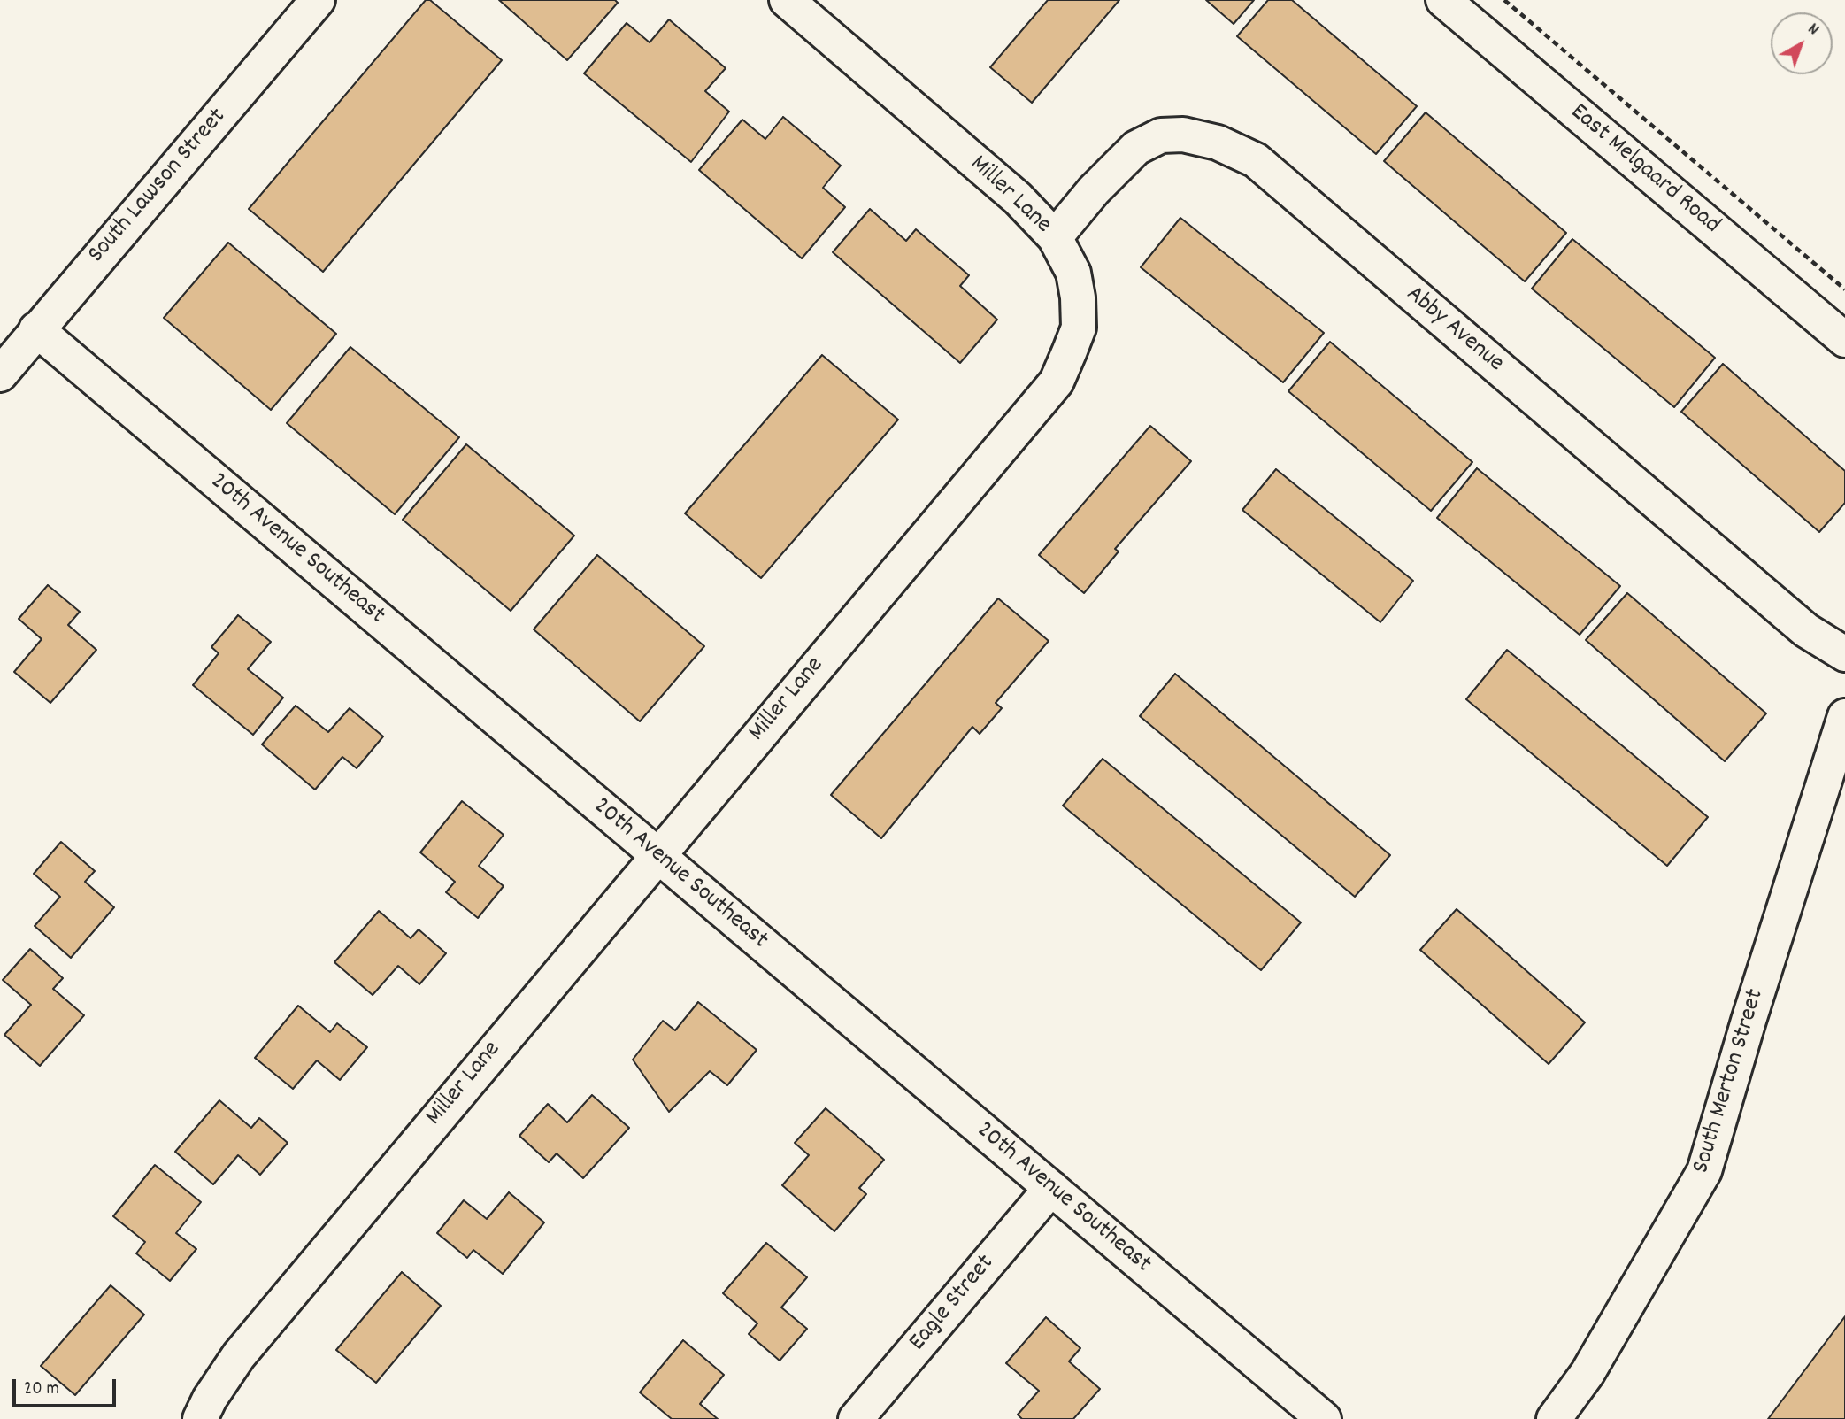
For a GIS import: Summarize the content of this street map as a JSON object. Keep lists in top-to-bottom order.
{
  "streets": {
    "street": [
      "East Melgaard Road",
      "South Lawson Street",
      "Miller Lane",
      "Abby Avenue",
      "20th Avenue Southeast",
      "South Merton Street",
      "Eagle Street"
    ]
  },
  "crossings": [
    ["South Lawson Street", "20th Avenue Southeast"],
    ["Miller Lane", "Abby Avenue"],
    ["Miller Lane", "20th Avenue Southeast"],
    ["20th Avenue Southeast", "Eagle Street"]
  ],
  "scale_bar": "20 m",
  "north": "top right"
}
